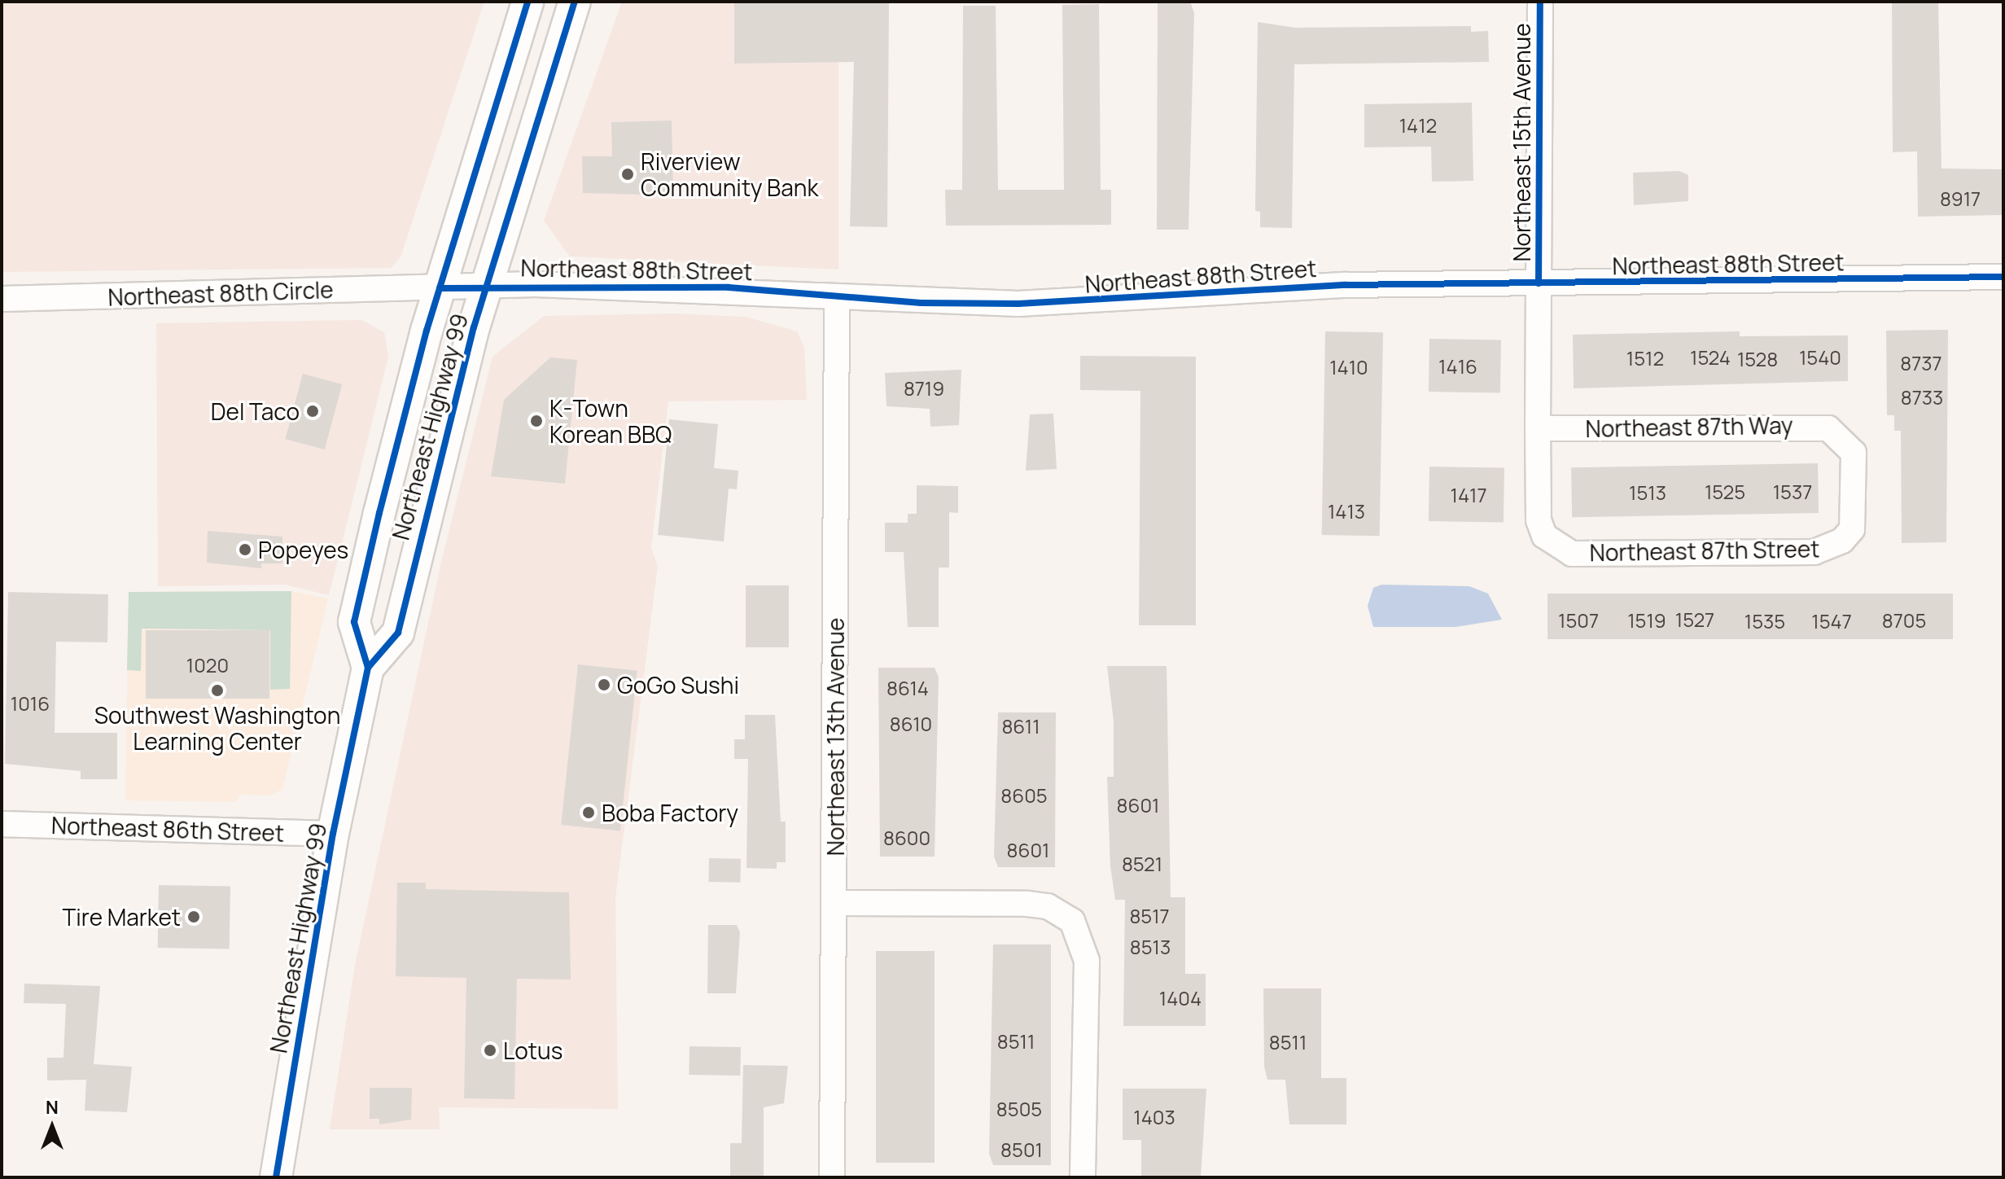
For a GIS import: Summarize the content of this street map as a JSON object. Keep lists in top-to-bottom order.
{
  "streets": {
    "main road": ["Northeast Highway 99"],
    "street": [
      "Northeast 15th Avenue",
      "Northeast 88th Street",
      "Northeast 88th Circle",
      "Northeast 87th Way",
      "Northeast 87th Street",
      "Northeast 13th Avenue",
      "Northeast 86th Street"
    ]
  },
  "crossings": [
    ["Northeast 15th Avenue", "Northeast 88th Street"],
    ["Northeast 15th Avenue", "Northeast 87th Way"],
    ["Northeast 15th Avenue", "Northeast 87th Street"],
    ["Northeast 88th Street", "Northeast 88th Circle"],
    ["Northeast 88th Street", "Northeast Highway 99"],
    ["Northeast 88th Street", "Northeast 13th Avenue"],
    ["Northeast 88th Circle", "Northeast Highway 99"],
    ["Northeast Highway 99", "Northeast 86th Street"],
    ["Northeast 87th Way", "Northeast 87th Street"]
  ],
  "places": [
    "Riverview Community Bank",
    "Del Taco",
    "K-Town Korean BBQ",
    "Popeyes",
    "GoGo Sushi",
    "Southwest Washington Learning Center",
    "Boba Factory",
    "Tire Market",
    "Lotus"
  ],
  "house_numbers": [
    "1412",
    "8917",
    "1524",
    "1540",
    "1512",
    "1528",
    "8737",
    "1416",
    "1410",
    "8719",
    "8733",
    "1525",
    "1537",
    "1513",
    "1417",
    "1413",
    "1527",
    "1507",
    "1519",
    "8705",
    "1535",
    "1547",
    "1020",
    "8614",
    "1016",
    "8610",
    "8611",
    "8605",
    "8601",
    "8600",
    "8601",
    "8521",
    "8517",
    "8513",
    "1404",
    "8511",
    "8511",
    "8505",
    "1403",
    "8501"
  ],
  "north": "top"
}
